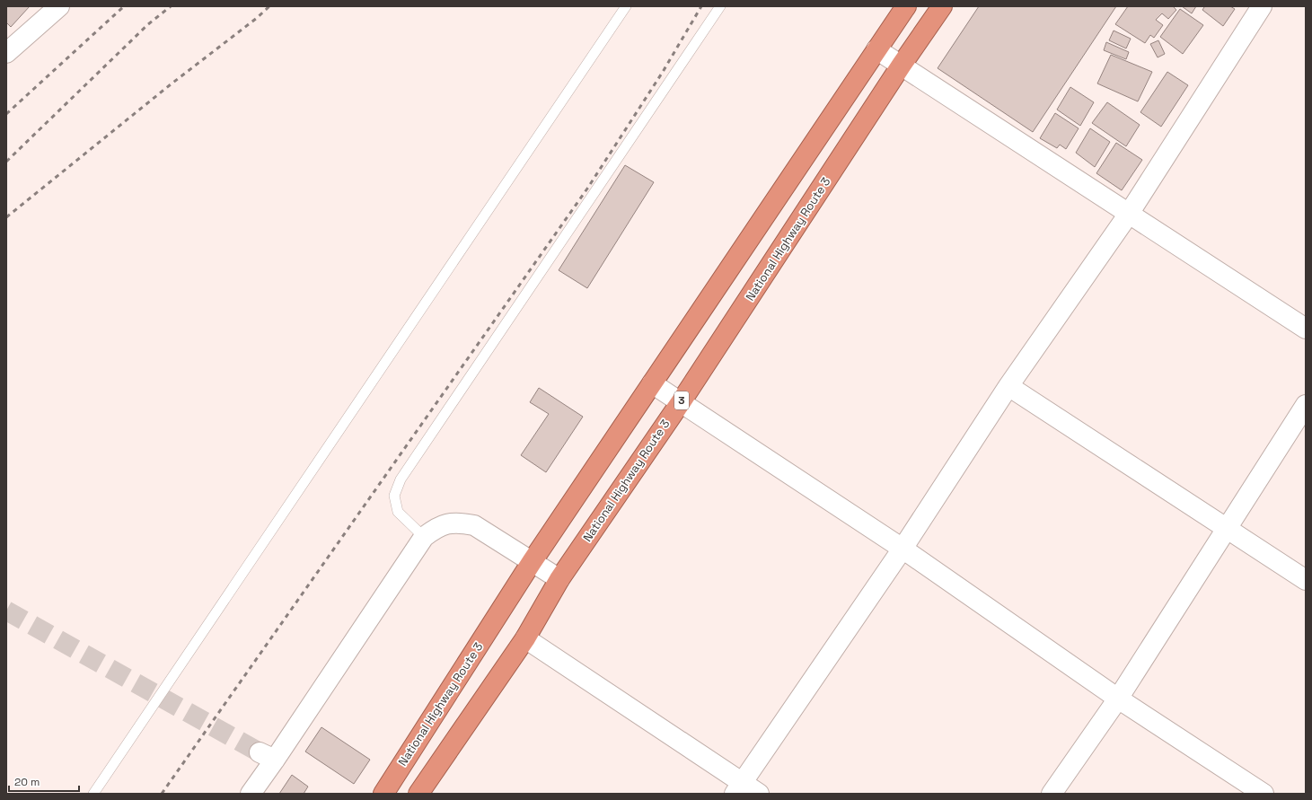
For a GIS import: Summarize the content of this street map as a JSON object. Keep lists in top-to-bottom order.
{
  "streets": {
    "highway": ["National Highway Route 3", "3"]
  },
  "scale_bar": "20 m"
}
